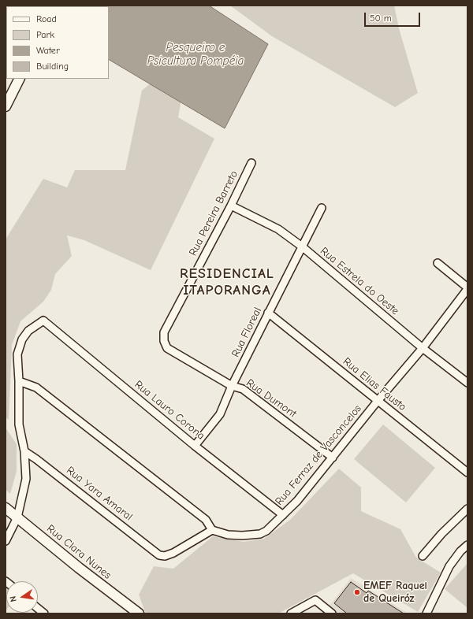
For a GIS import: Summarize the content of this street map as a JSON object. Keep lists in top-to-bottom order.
{
  "streets": {
    "street": [
      "Rua Pereira Barreto",
      "Rua Estrela do Oeste",
      "Rua Floreal",
      "Rua Elias Fausto",
      "Rua Dumont",
      "Rua Lauro Corona",
      "Rua Ferraz de Vasconcelos",
      "Rua Yara Amaral",
      "Rua Clara Nunes"
    ]
  },
  "crossings": [
    ["Rua Pereira Barreto", "Rua Estrela do Oeste"],
    ["Rua Pereira Barreto", "Rua Dumont"],
    ["Rua Estrela do Oeste", "Rua Floreal"],
    ["Rua Estrela do Oeste", "Rua Ferraz de Vasconcelos"],
    ["Rua Floreal", "Rua Elias Fausto"],
    ["Rua Floreal", "Rua Dumont"],
    ["Rua Floreal", "Rua Lauro Corona"],
    ["Rua Elias Fausto", "Rua Ferraz de Vasconcelos"],
    ["Rua Dumont", "Rua Ferraz de Vasconcelos"],
    ["Rua Lauro Corona", "Rua Ferraz de Vasconcelos"],
    ["Rua Ferraz de Vasconcelos", "Rua Yara Amaral"]
  ],
  "districts": ["RESIDENCIAL ITAPORANGA"],
  "water": ["Pesqueiro e Psicultura Pompéia"],
  "places": ["EMEF Raquel de Queiróz"],
  "legend": [
    "Road",
    "Park",
    "Water",
    "Building"
  ],
  "scale_bar": "50 m",
  "north": "left"
}
